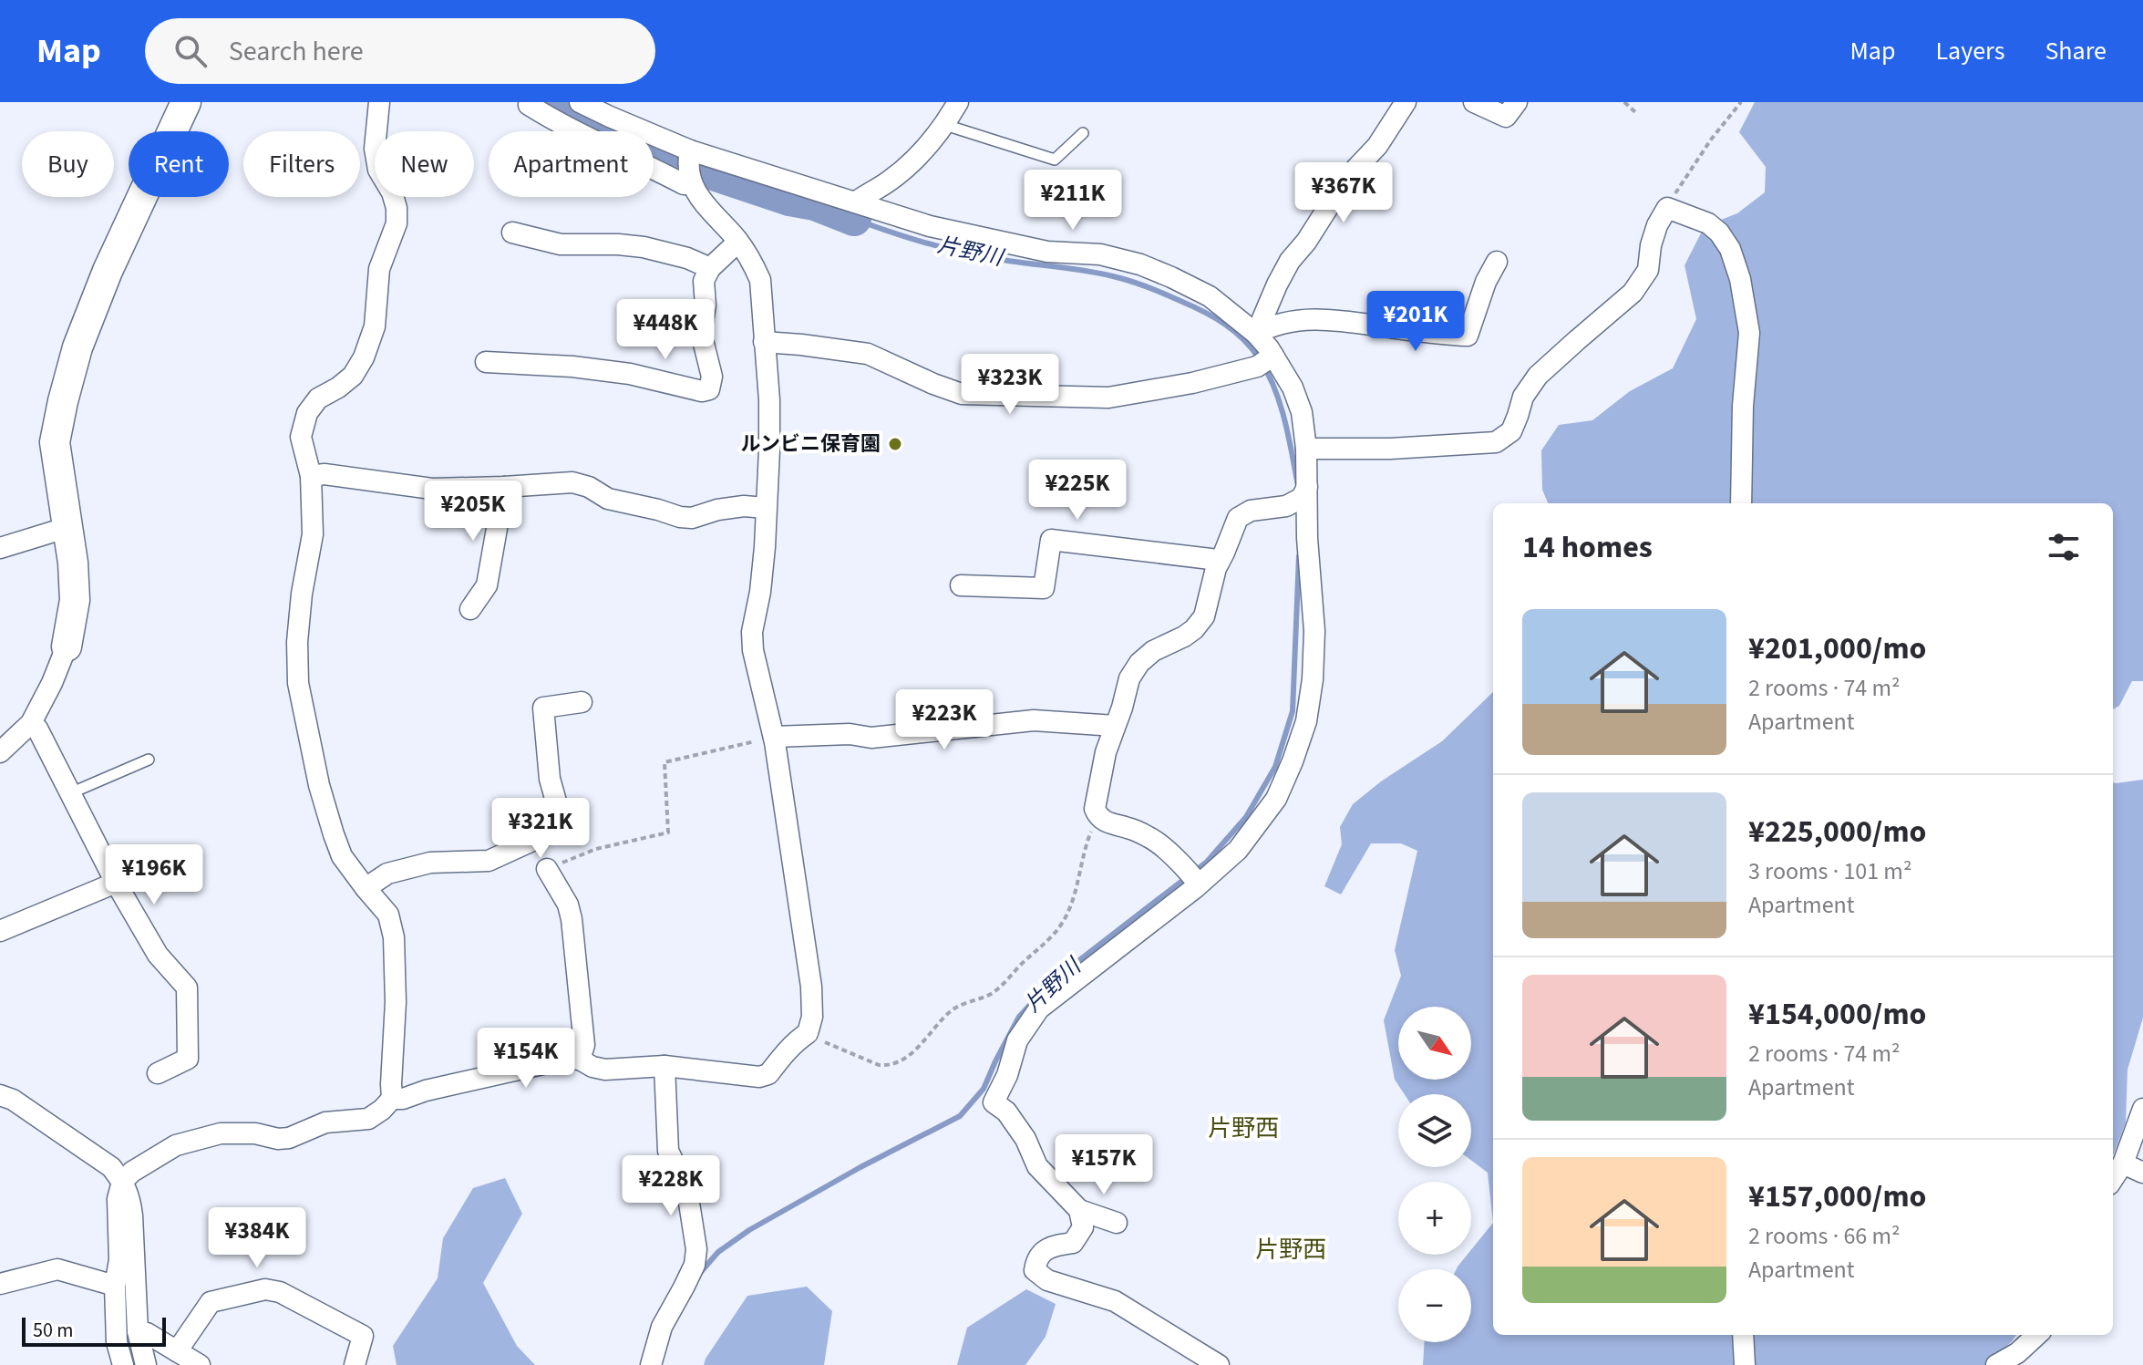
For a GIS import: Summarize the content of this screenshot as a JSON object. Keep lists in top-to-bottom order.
{
  "districts": ["片野西", "片野西"],
  "water": ["片野川"],
  "places": ["ルンビニ保育園"],
  "scale_bar": "50 m",
  "north": "bottom right",
  "page": {
    "header": "Map",
    "search": "Search here",
    "nav": ["Map", "Layers", "Share"],
    "chip": [
      "Buy",
      "Rent",
      "Filters",
      "New",
      "Apartment"
    ],
    "price": [
      "¥367K",
      "¥211K",
      "¥201K",
      "¥448K",
      "¥323K",
      "¥225K",
      "¥205K",
      "¥223K",
      "¥321K",
      "¥196K",
      "¥154K",
      "¥157K",
      "¥228K",
      "¥384K"
    ],
    "heading": "14 homes",
    "list": [
      {
        "name": "¥201,000/mo",
        "note": "2 rooms · 74 m² · Apartment"
      },
      {
        "name": "¥225,000/mo",
        "note": "3 rooms · 101 m² · Apartment"
      },
      {
        "name": "¥154,000/mo",
        "note": "2 rooms · 74 m² · Apartment"
      },
      {
        "name": "¥157,000/mo",
        "note": "2 rooms · 66 m² · Apartment"
      }
    ],
    "map_buttons": ["+", "−"],
    "scale": "50 m"
  }
}
